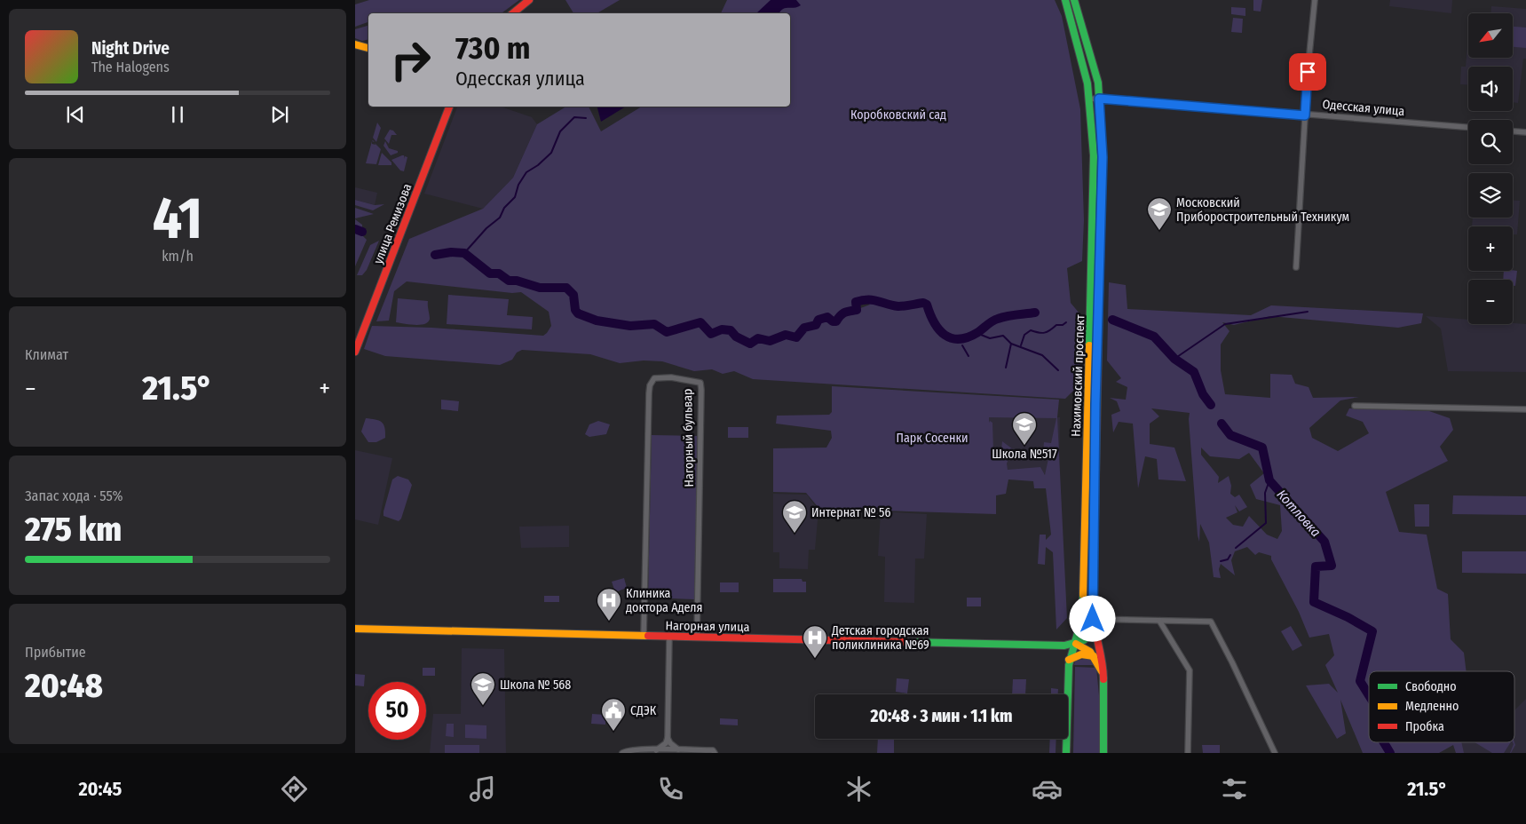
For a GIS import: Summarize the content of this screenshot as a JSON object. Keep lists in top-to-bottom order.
{
  "streets": {
    "main road": ["улица Ремизова", "Нахимовский проспект", "Нагорная улица"],
    "street": ["Одесская улица", "Нагорный бульвар"]
  },
  "crossings": [
    ["Одесская улица", "Нахимовский проспект"],
    ["Нахимовский проспект", "Нагорная улица"],
    ["Нагорный бульвар", "Нагорная улица"]
  ],
  "water": ["Котловка"],
  "parks": ["Коробковский сад", "Парк Сосенки"],
  "places": {
    "school or university": [
      "Московский Приборостроительный Техникум",
      "Школа №517",
      "Интернат № 56",
      "Школа № 568"
    ],
    "hospital": ["Клиника доктора Аделя", "Детская городская поликлиника №69"],
    "public building": ["СДЭК"]
  },
  "legend": ["Свободно", "Медленно", "Пробка"],
  "north": "bottom left",
  "page": {
    "map_buttons": ["+", "−"],
    "turn": ["730 m", "Одесская улица"],
    "song": ["Night Drive", "The Halogens"],
    "tile": [
      ["41", "km/h"],
      "Климат",
      ["Запас хода · 55%", "275 km"],
      ["Прибытие", "20:48"]
    ],
    "heat": ["−", "21.5°", "+"],
    "limit": "50",
    "trip": "20:48 · 3 мин · 1.1 km",
    "tabs": ["20:45", "21.5°"]
  }
}
